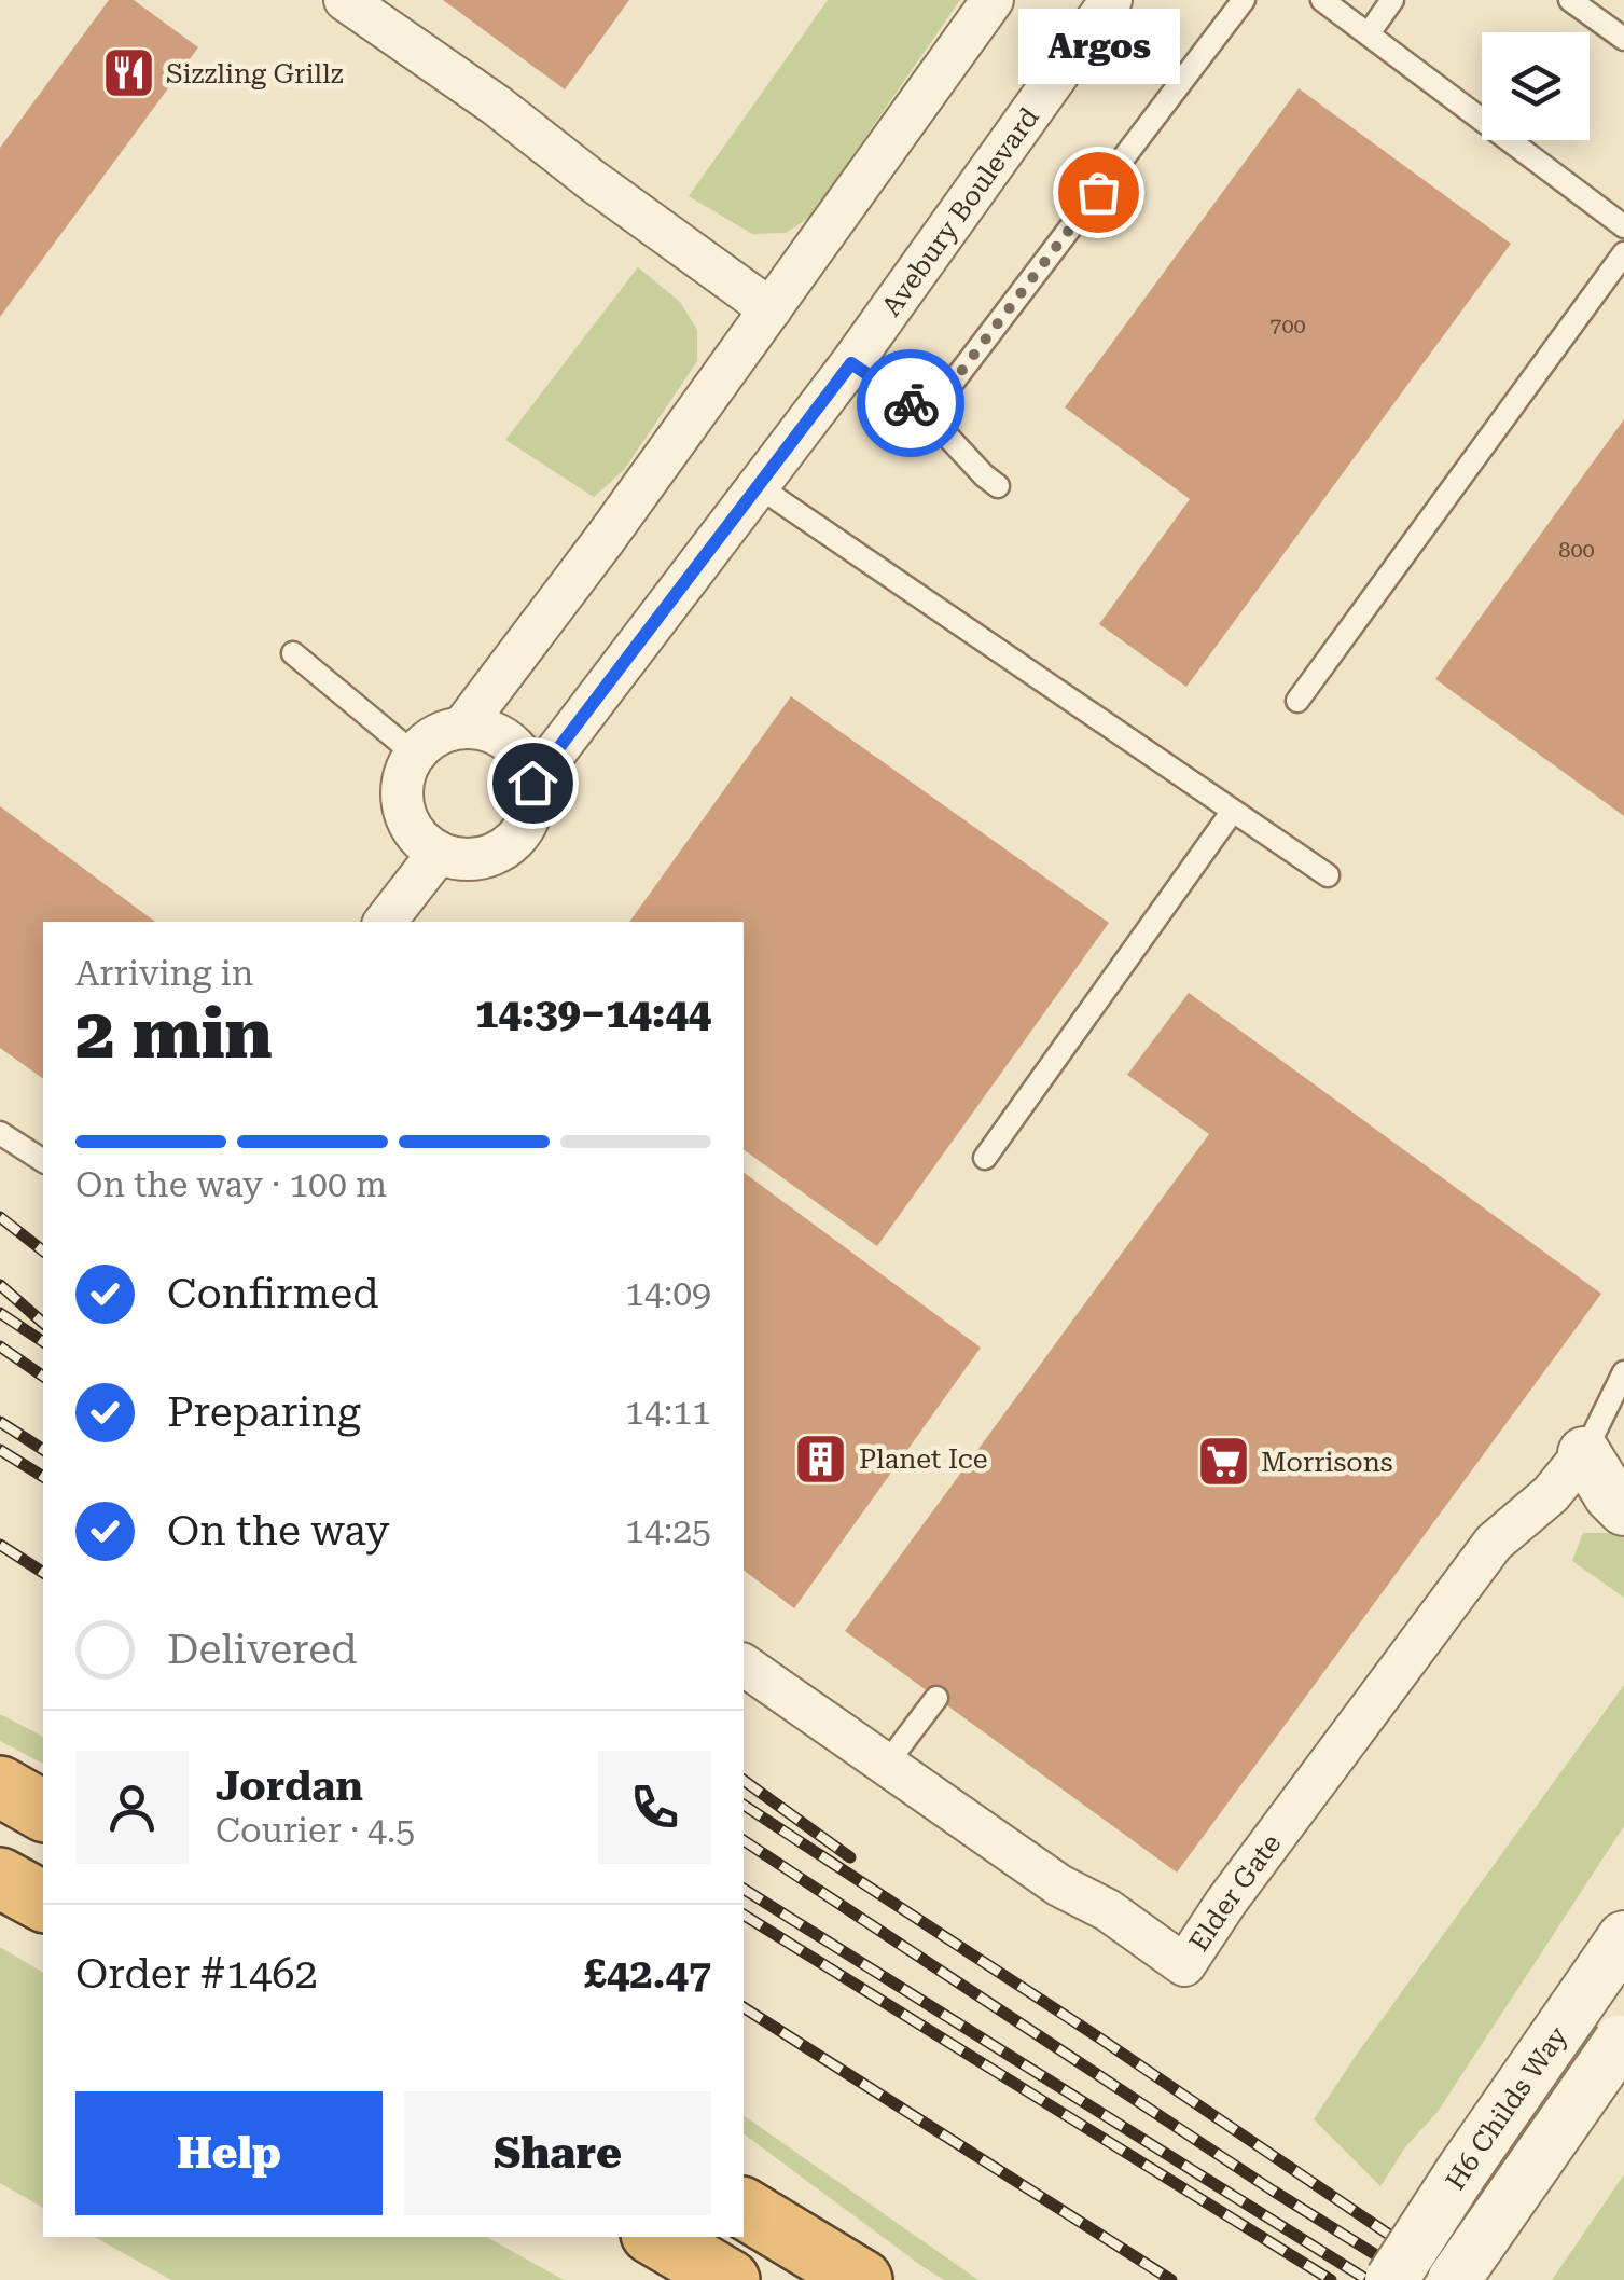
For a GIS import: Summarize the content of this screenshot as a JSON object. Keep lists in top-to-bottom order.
{
  "streets": {
    "street": ["Avebury Boulevard", "Elder Gate", "H6 Childs Way"]
  },
  "places": {
    "restaurant": ["Sizzling Grillz"],
    "other": ["Argos"],
    "building": ["Planet Ice"],
    "supermarket": ["Morrisons"]
  },
  "house_numbers": ["700", "800"],
  "page": {
    "bubble": "Argos",
    "heading": ["2 min", "Arriving in", "14:39–14:44"],
    "panel": [
      "Jordan",
      "Courier · 4.5",
      "Order #1462",
      "£42.47"
    ],
    "bar": "On the way · 100 m",
    "list": [
      ["Confirmed", "14:09"],
      ["Preparing", "14:11"],
      ["On the way", "14:25"],
      "Delivered"
    ],
    "buttons": ["Help", "Share"]
  }
}
